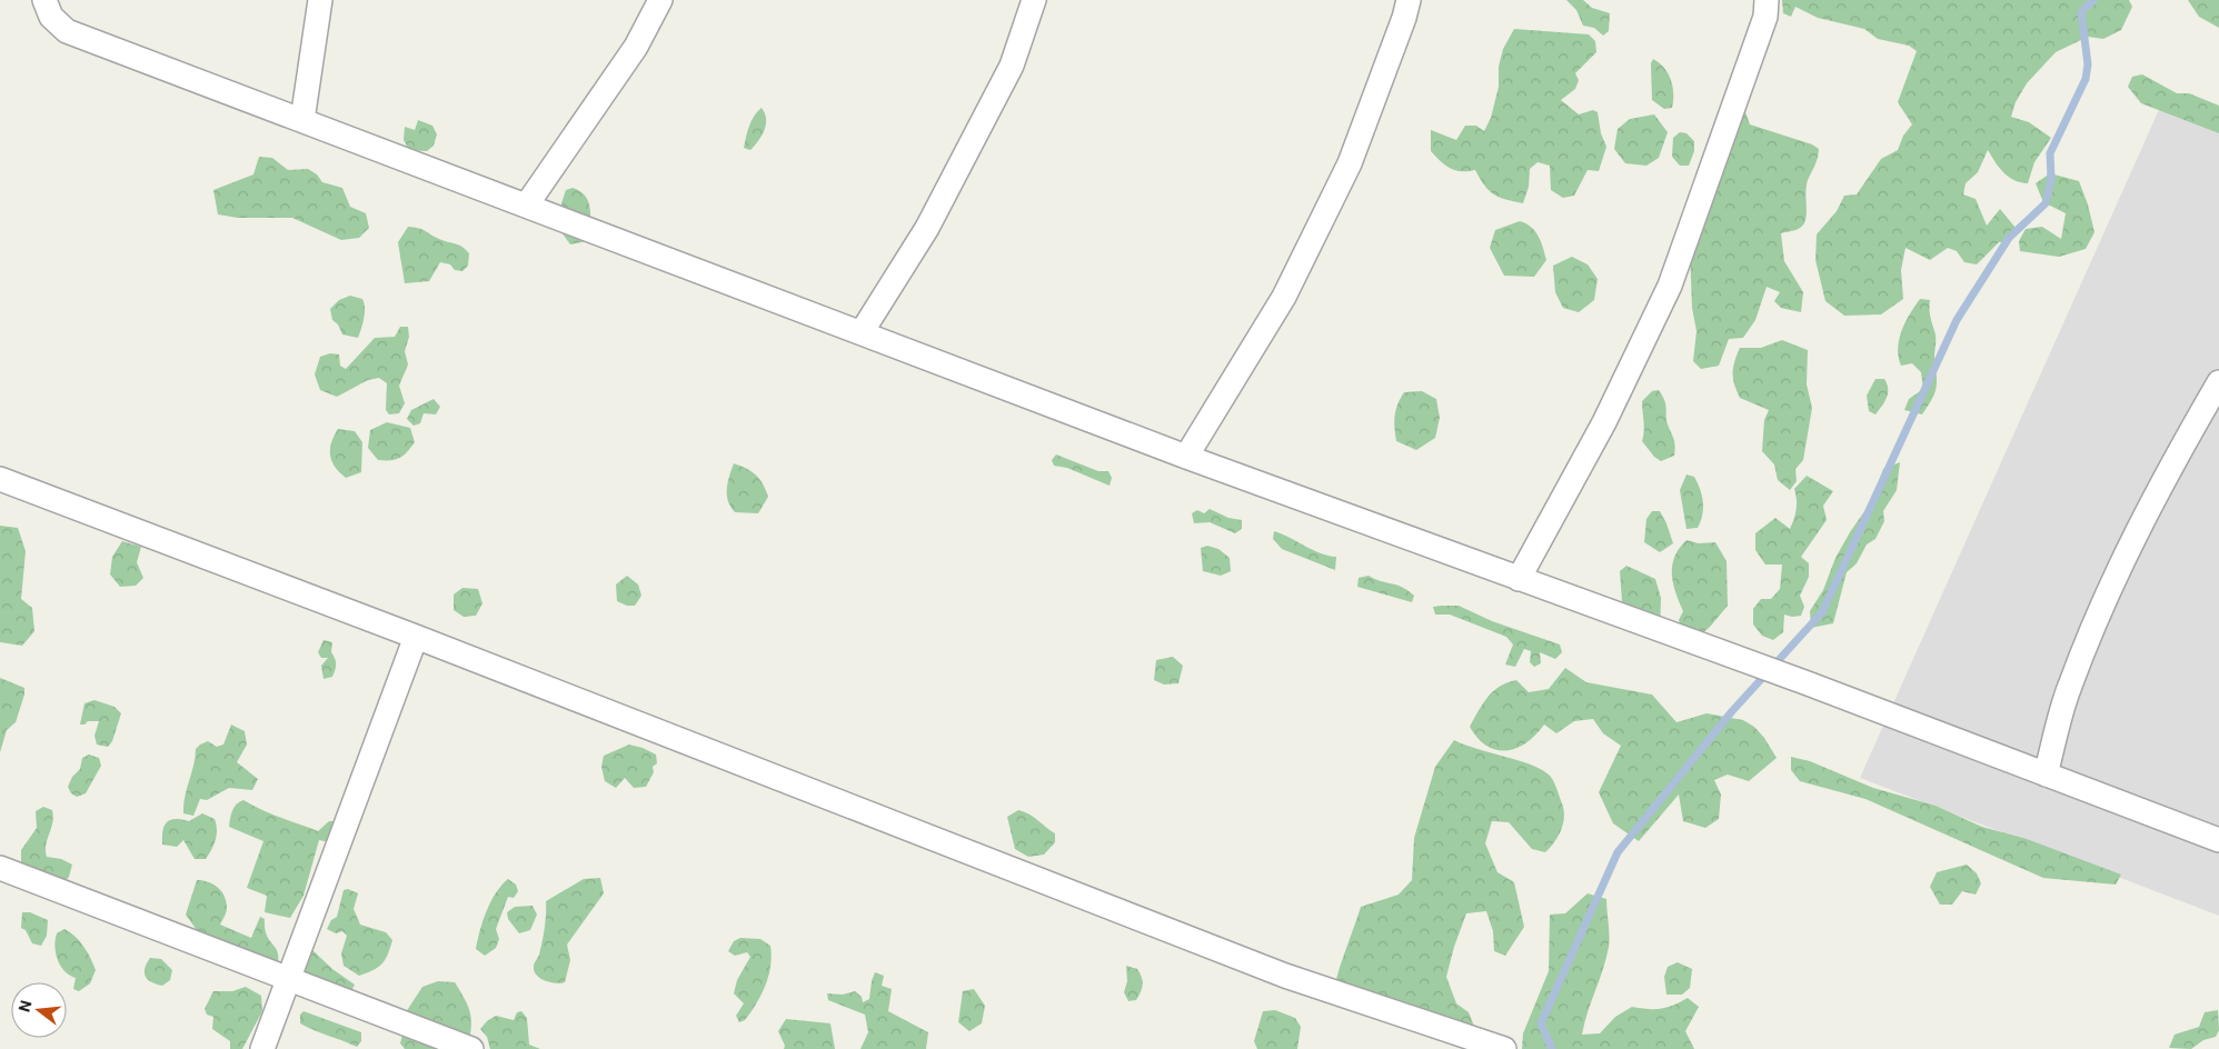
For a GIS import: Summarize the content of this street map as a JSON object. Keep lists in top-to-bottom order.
{
  "north": "left"
}
